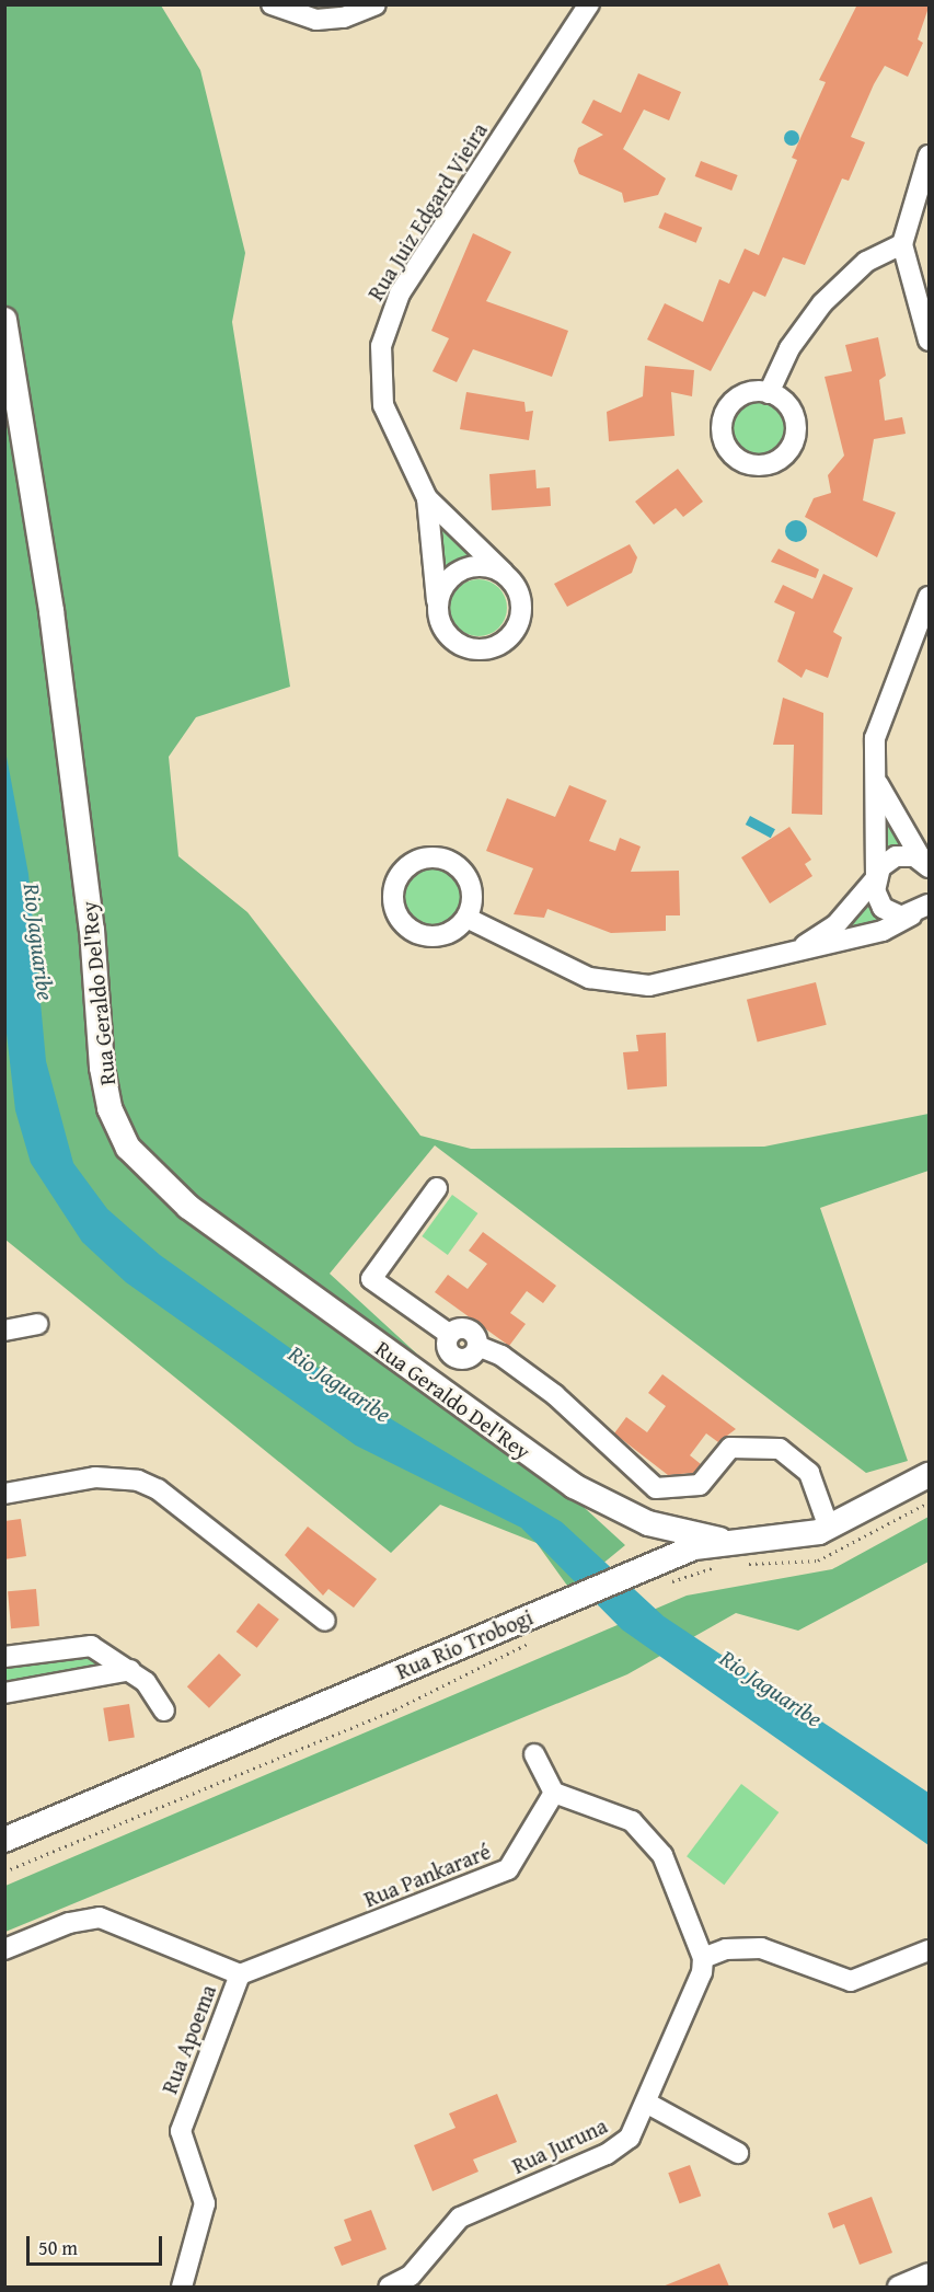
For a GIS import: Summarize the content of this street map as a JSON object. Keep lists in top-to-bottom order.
{
  "streets": {
    "main road": ["Rua Geraldo Del'Rey", "Rua Rio Trobogi"],
    "street": [
      "Rua Juiz Edgard Vieira",
      "Rua Pankararé",
      "Rua Apoema",
      "Rua Juruna"
    ]
  },
  "crossings": [
    ["Rua Geraldo Del'Rey", "Rua Rio Trobogi"],
    ["Rua Pankararé", "Rua Apoema"]
  ],
  "water": ["Rio Jaguaribe"],
  "scale_bar": "50 m"
}
